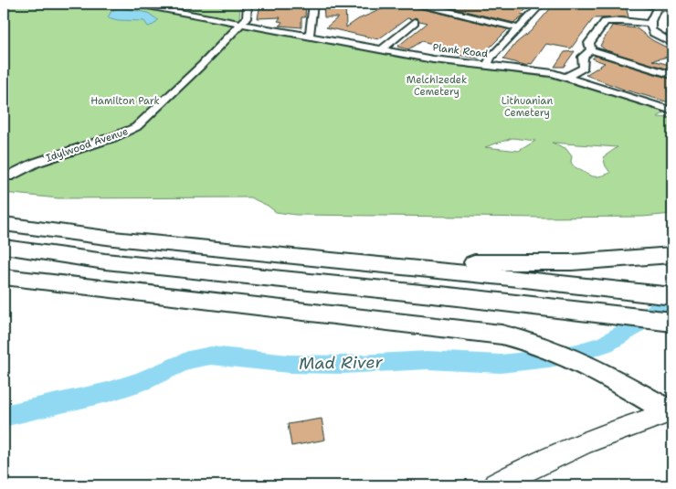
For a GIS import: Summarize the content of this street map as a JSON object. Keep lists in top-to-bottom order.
{
  "streets": {
    "street": ["Plank Road", "Idylwood Avenue"]
  },
  "crossings": [
    ["Plank Road", "Idylwood Avenue"]
  ],
  "water": ["Mad River"],
  "parks": ["Melchizedek Cemetery", "Hamilton Park", "Lithuanian Cemetery"]
}
